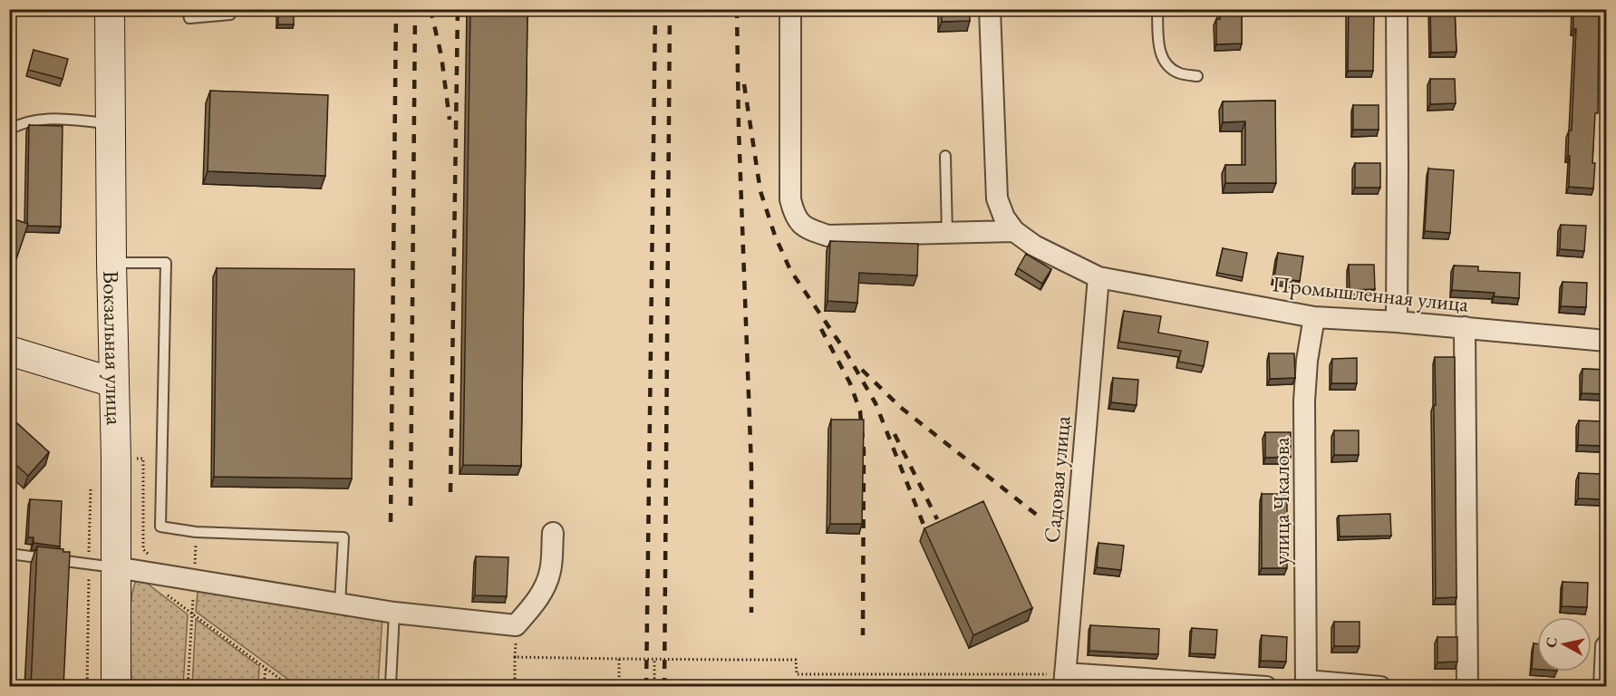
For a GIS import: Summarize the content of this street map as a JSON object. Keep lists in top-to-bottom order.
{
  "streets": {
    "main road": ["Вокзальная улица"],
    "street": ["Промышленная улица", "Садовая улица", "улица Чкалова"]
  },
  "crossings": [
    ["Промышленная улица", "Садовая улица"],
    ["Промышленная улица", "улица Чкалова"]
  ],
  "north": "left"
}
